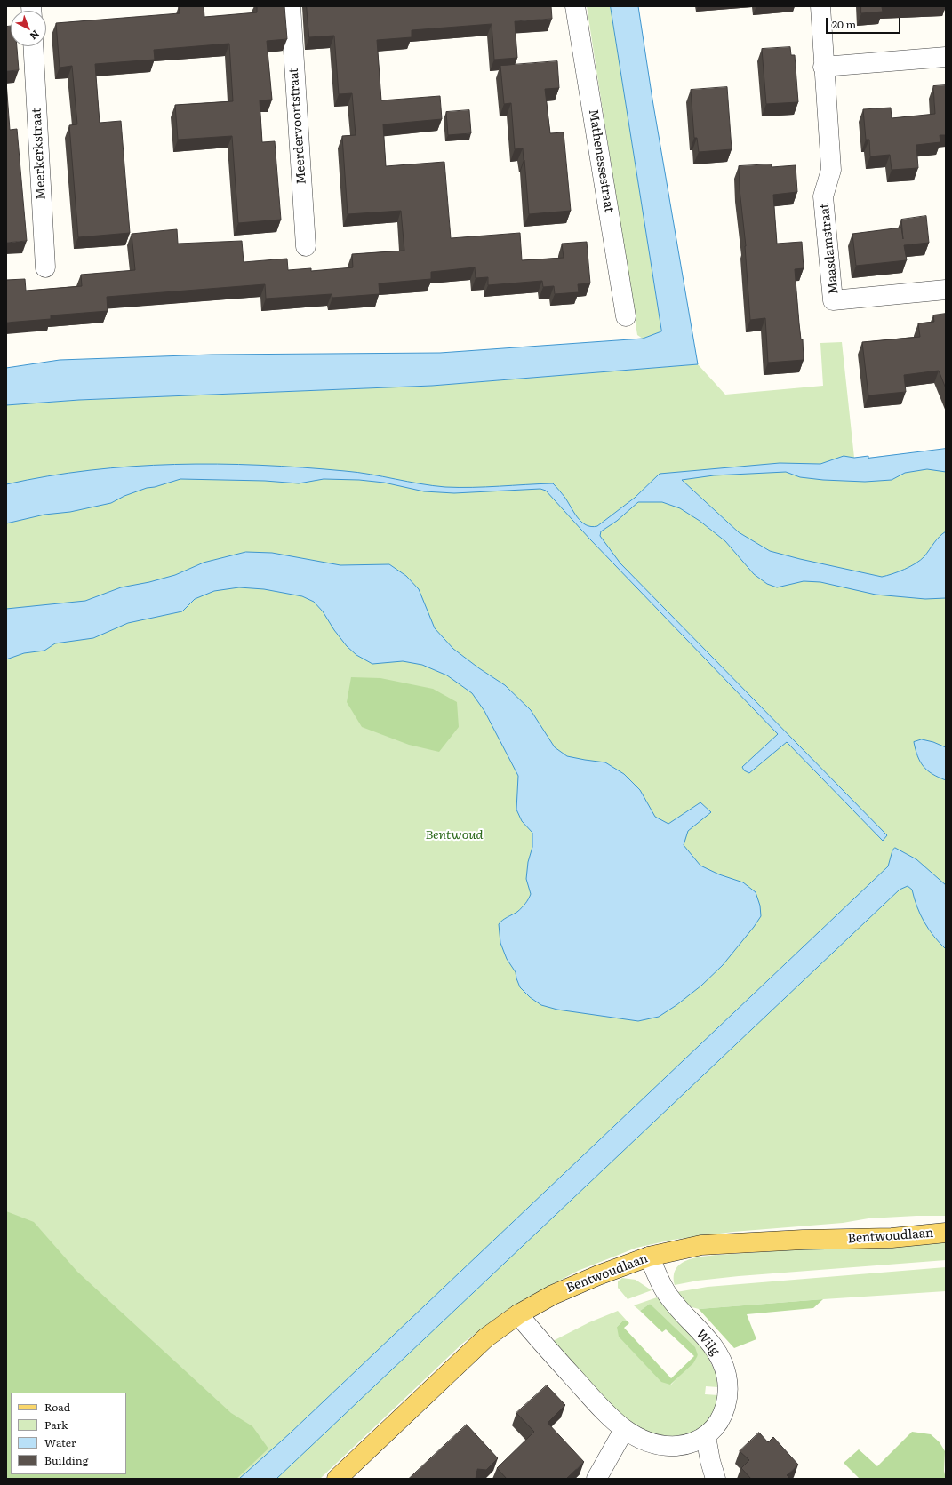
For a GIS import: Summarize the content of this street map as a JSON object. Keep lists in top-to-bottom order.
{
  "streets": {
    "main road": ["Bentwoudlaan"],
    "street": [
      "Meerdervoortstraat",
      "Meerkerkstraat",
      "Mathenessestraat",
      "Maasdamstraat",
      "Wilg"
    ]
  },
  "crossings": [
    ["Bentwoudlaan", "Wilg"]
  ],
  "parks": ["Bentwoud"],
  "legend": [
    "Road",
    "Park",
    "Water",
    "Building"
  ],
  "scale_bar": "20 m",
  "north": "bottom right"
}
